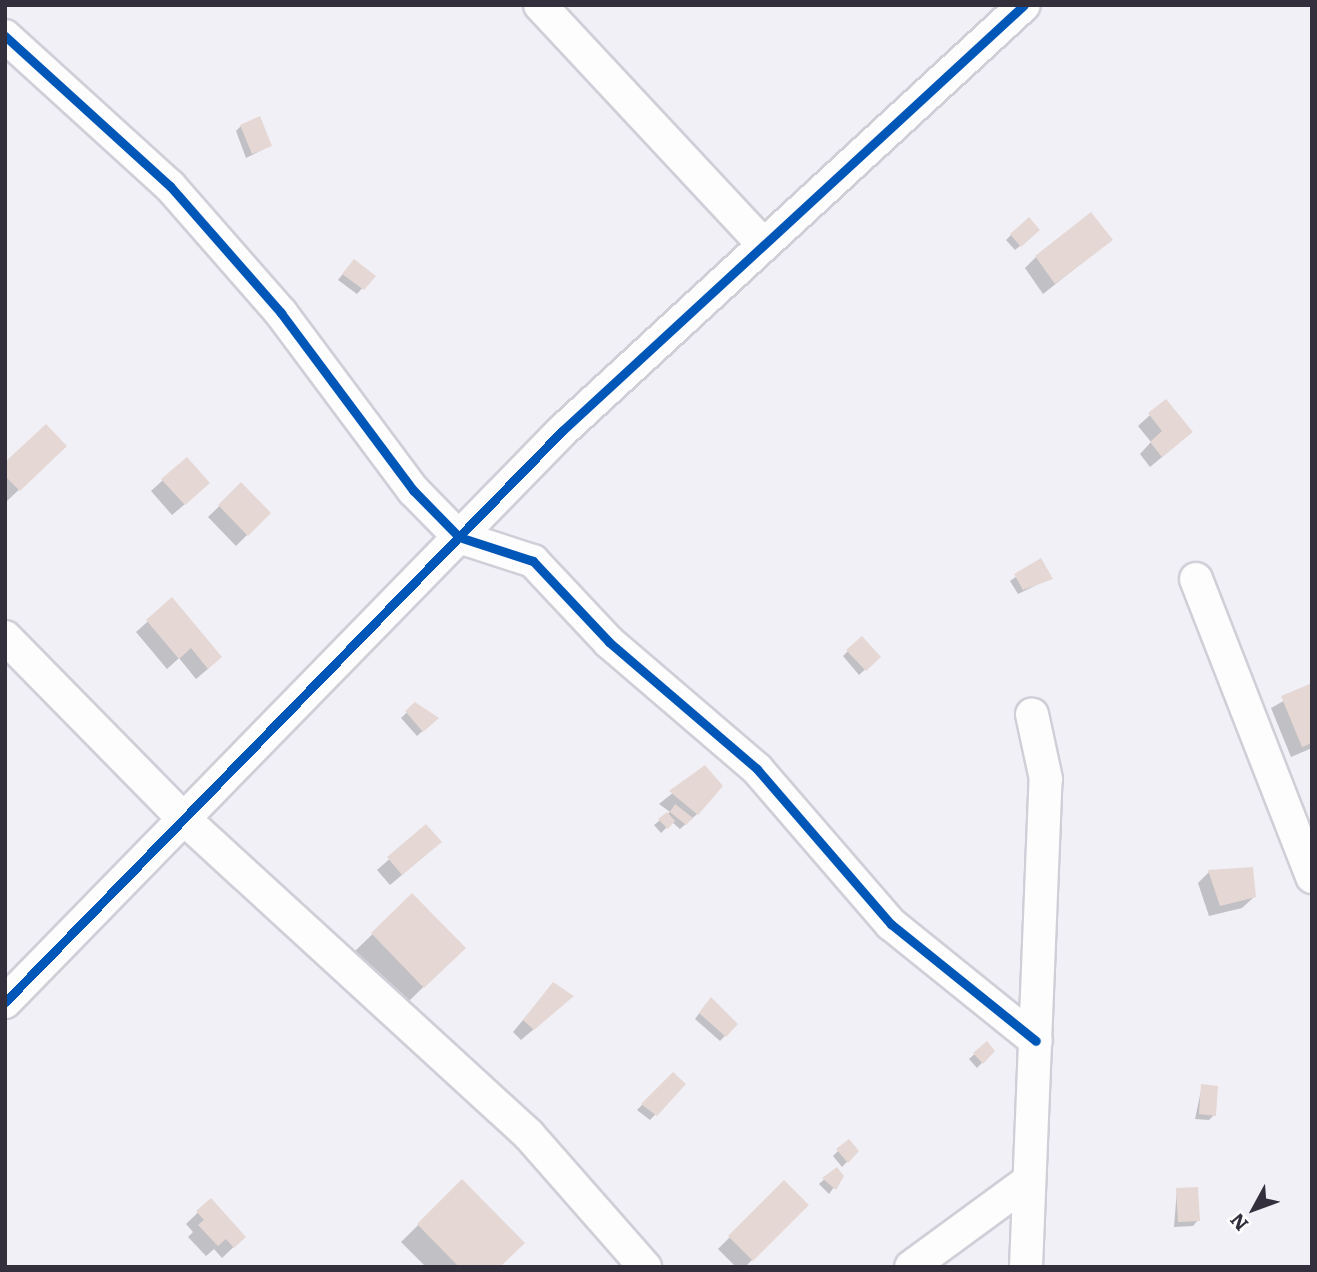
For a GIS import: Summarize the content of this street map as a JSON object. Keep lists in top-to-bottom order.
{
  "north": "bottom left"
}
